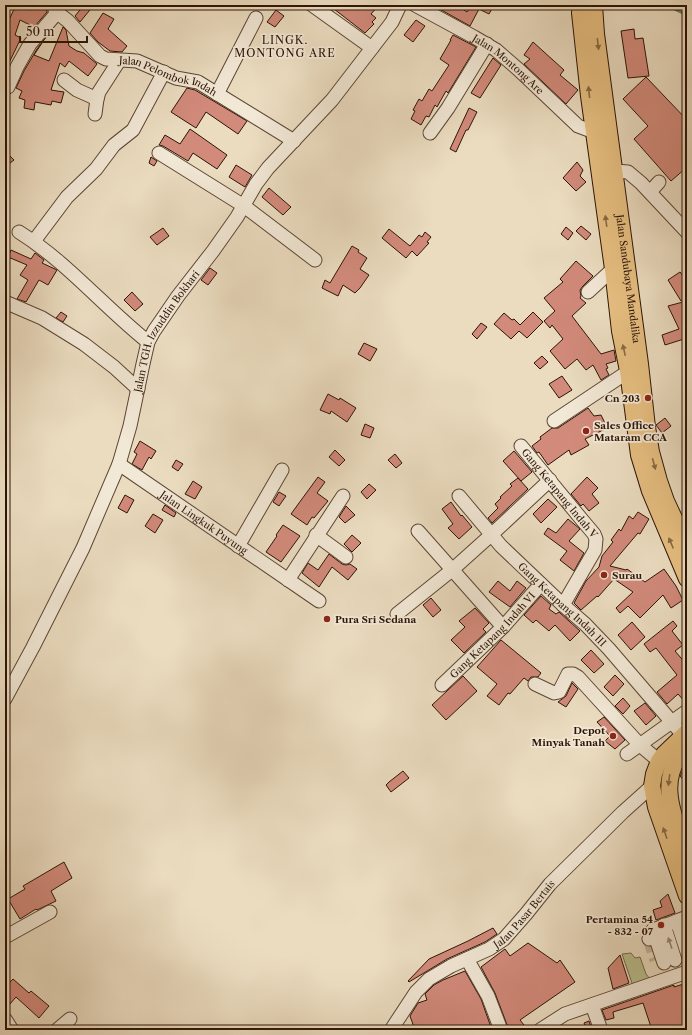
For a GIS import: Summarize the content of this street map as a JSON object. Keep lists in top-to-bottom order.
{
  "streets": {
    "main road": ["Jalan Sandubaya Mandalika"],
    "street": [
      "Jalan Montong Are",
      "Jalan Pelombok Indah",
      "Jalan TGH. Izzuddin Bokhari",
      "Gang Ketapang Indah V",
      "Jalan Lingkuk Puyung",
      "Gang Ketapang Indah III",
      "Gang Ketapang Indah VI",
      "Jalan Pasar Bertais"
    ]
  },
  "crossings": [
    ["Jalan Pelombok Indah", "Jalan TGH. Izzuddin Bokhari"],
    ["Jalan TGH. Izzuddin Bokhari", "Jalan Lingkuk Puyung"],
    ["Gang Ketapang Indah V", "Gang Ketapang Indah III"],
    ["Gang Ketapang Indah III", "Gang Ketapang Indah VI"]
  ],
  "districts": ["LINGK. MONTONG ARE"],
  "places": [
    "Cn 203",
    "Sales Office Mataram CCA",
    "Surau",
    "Pura Sri Sedana",
    "Depot Minyak Tanah",
    "Pertamina 54 - 832 - 07"
  ],
  "scale_bar": "50 m"
}
